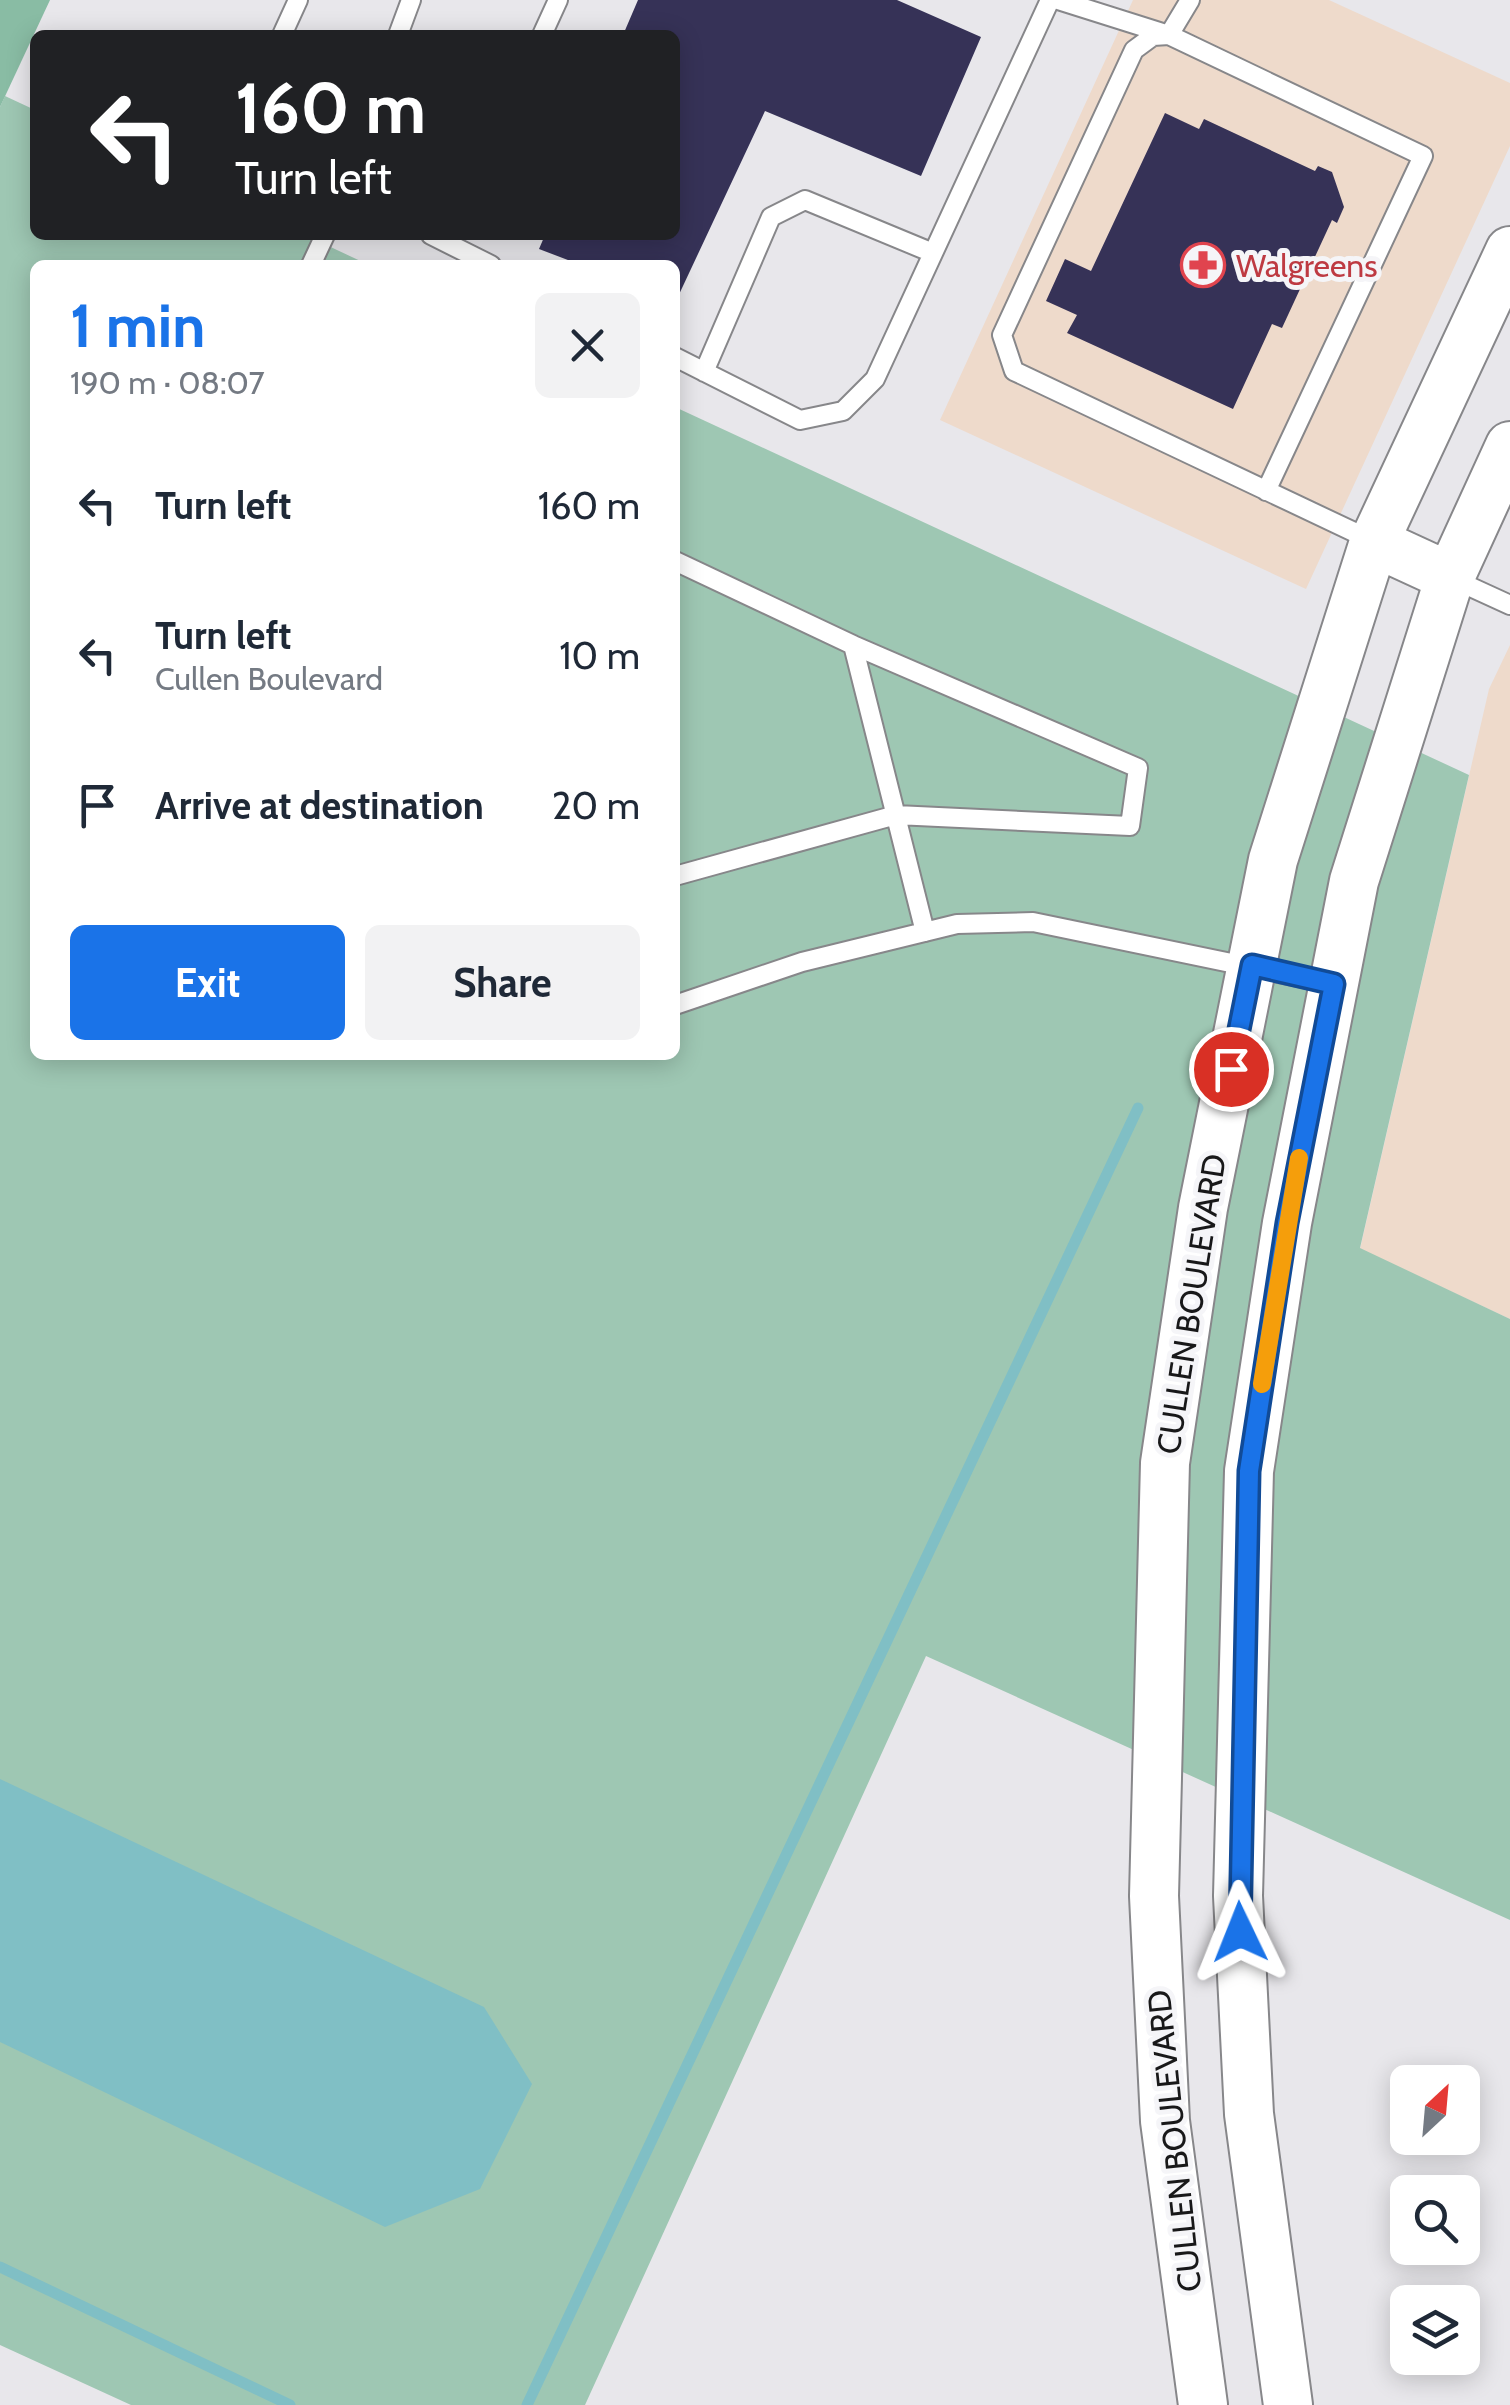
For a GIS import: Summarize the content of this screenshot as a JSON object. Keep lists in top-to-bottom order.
{
  "streets": {
    "main road": ["CULLEN BOULEVARD"]
  },
  "places": {
    "pharmacy": ["Walgreens"]
  },
  "north": "top right",
  "page": {
    "turn": ["160 m", "Turn left"],
    "heading": ["1 min", "190 m · 08:07"],
    "list": [
      {
        "name": "Turn left",
        "value": "160 m"
      },
      {
        "name": "Turn left",
        "note": "Cullen Boulevard",
        "value": "10 m"
      },
      {
        "name": "Arrive at destination",
        "value": "20 m"
      }
    ],
    "buttons": ["Exit", "Share"]
  }
}
